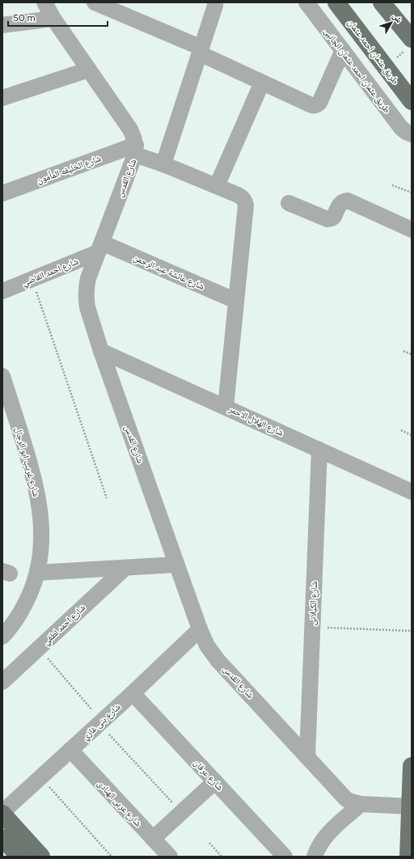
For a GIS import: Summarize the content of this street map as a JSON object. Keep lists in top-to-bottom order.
{
  "streets": {
    "main road": ["طريق عثمان احمد عثمان"],
    "street": [
      "طريق عثمان احمد عثمان الجانبى",
      "شارع الخليفه المأمون",
      "شارع القدس",
      "شارع احمد القاضي",
      "شارع عائشة عبد الرحمن",
      "شارع الهلال الاحمر",
      "شارع غريب ابو الرجال",
      "شارع الكيلانى",
      "شارع احمد لطفي",
      "شارع بنى غازي",
      "شارع عرفان",
      "شارع عربى الهنادى"
    ]
  },
  "crossings": [
    ["شارع الخليفه المأمون", "شارع القدس"],
    ["شارع القدس", "شارع احمد القاضي"],
    ["شارع القدس", "شارع عائشة عبد الرحمن"],
    ["شارع القدس", "شارع الهلال الاحمر"],
    ["شارع القدس", "شارع الكيلانى"],
    ["شارع القدس", "شارع بنى غازي"],
    ["شارع احمد القاضي", "شارع عائشة عبد الرحمن"],
    ["شارع الهلال الاحمر", "شارع الكيلانى"],
    ["شارع بنى غازي", "شارع عرفان"],
    ["شارع بنى غازي", "شارع عربى الهنادى"]
  ],
  "scale_bar": "50 m",
  "north": "top right"
}
